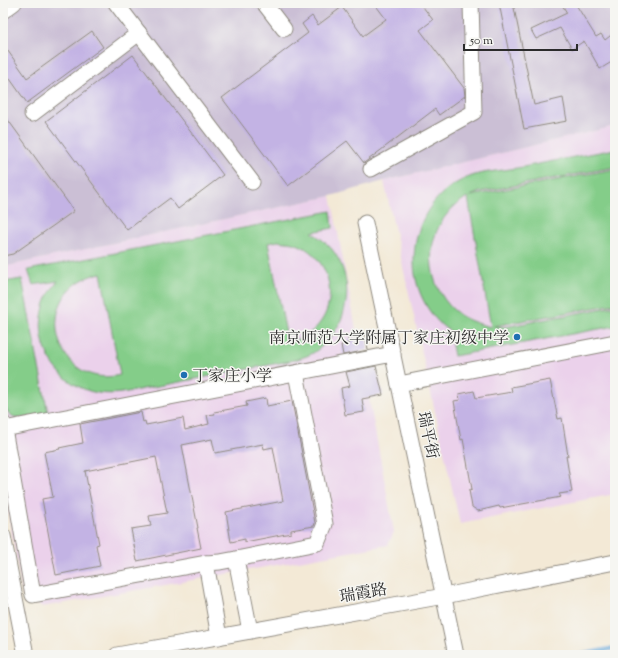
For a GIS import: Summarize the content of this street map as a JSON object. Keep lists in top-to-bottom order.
{
  "streets": {
    "street": ["瑞平街", "瑞霞路"]
  },
  "crossings": [
    ["瑞平街", "瑞霞路"]
  ],
  "places": ["南京师范大学附属丁家庄初级中学", "丁家庄小学"],
  "scale_bar": "50 m"
}
